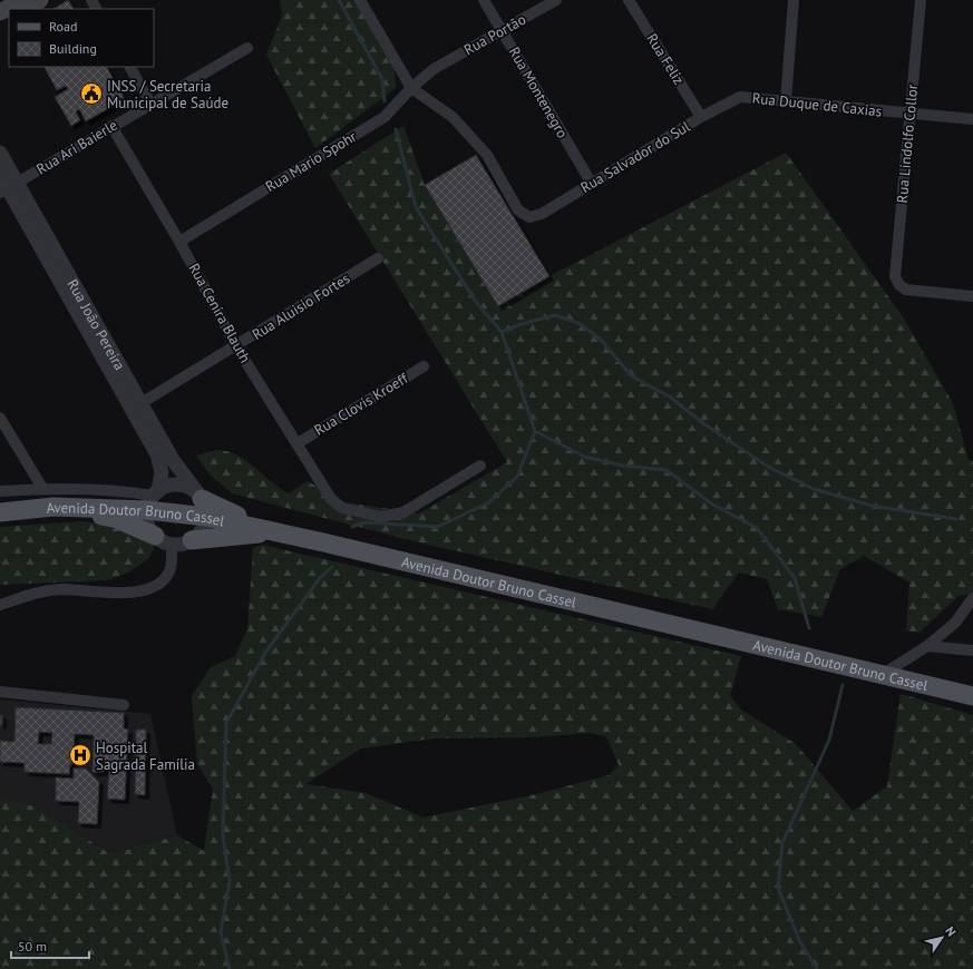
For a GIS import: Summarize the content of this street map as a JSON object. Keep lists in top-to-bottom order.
{
  "streets": {
    "main road": ["Avenida Doutor Bruno Cassel"],
    "street": [
      "Rua Portão",
      "Rua Feliz",
      "Rua Montenegro",
      "Rua Duque de Caxias",
      "Rua Lindolfo Collor",
      "Rua Ari Baierle",
      "Rua Salvador do Sul",
      "Rua Mario Spohr",
      "Rua Aluisio Fortes",
      "Rua Cenira Blauth",
      "Rua João Pereira",
      "Rua Clovis Kroeff"
    ]
  },
  "crossings": [
    ["Rua Portão", "Rua Montenegro"],
    ["Rua Portão", "Rua Mario Spohr"],
    ["Rua Feliz", "Rua Salvador do Sul"],
    ["Rua Montenegro", "Rua Salvador do Sul"],
    ["Rua Duque de Caxias", "Rua Lindolfo Collor"],
    ["Rua Duque de Caxias", "Rua Salvador do Sul"],
    ["Rua Ari Baierle", "Rua Cenira Blauth"],
    ["Rua Ari Baierle", "Rua João Pereira"],
    ["Rua Salvador do Sul", "Rua Mario Spohr"],
    ["Rua Mario Spohr", "Rua Cenira Blauth"],
    ["Rua Aluisio Fortes", "Rua Cenira Blauth"],
    ["Rua Aluisio Fortes", "Rua João Pereira"],
    ["Rua Cenira Blauth", "Rua Clovis Kroeff"],
    ["Rua João Pereira", "Avenida Doutor Bruno Cassel"]
  ],
  "places": {
    "public building": ["INSS / Secretaria Municipal de Saúde"],
    "hospital": ["Hospital Sagrada Família"]
  },
  "legend": ["Road", "Building"],
  "scale_bar": "50 m",
  "north": "top right"
}
